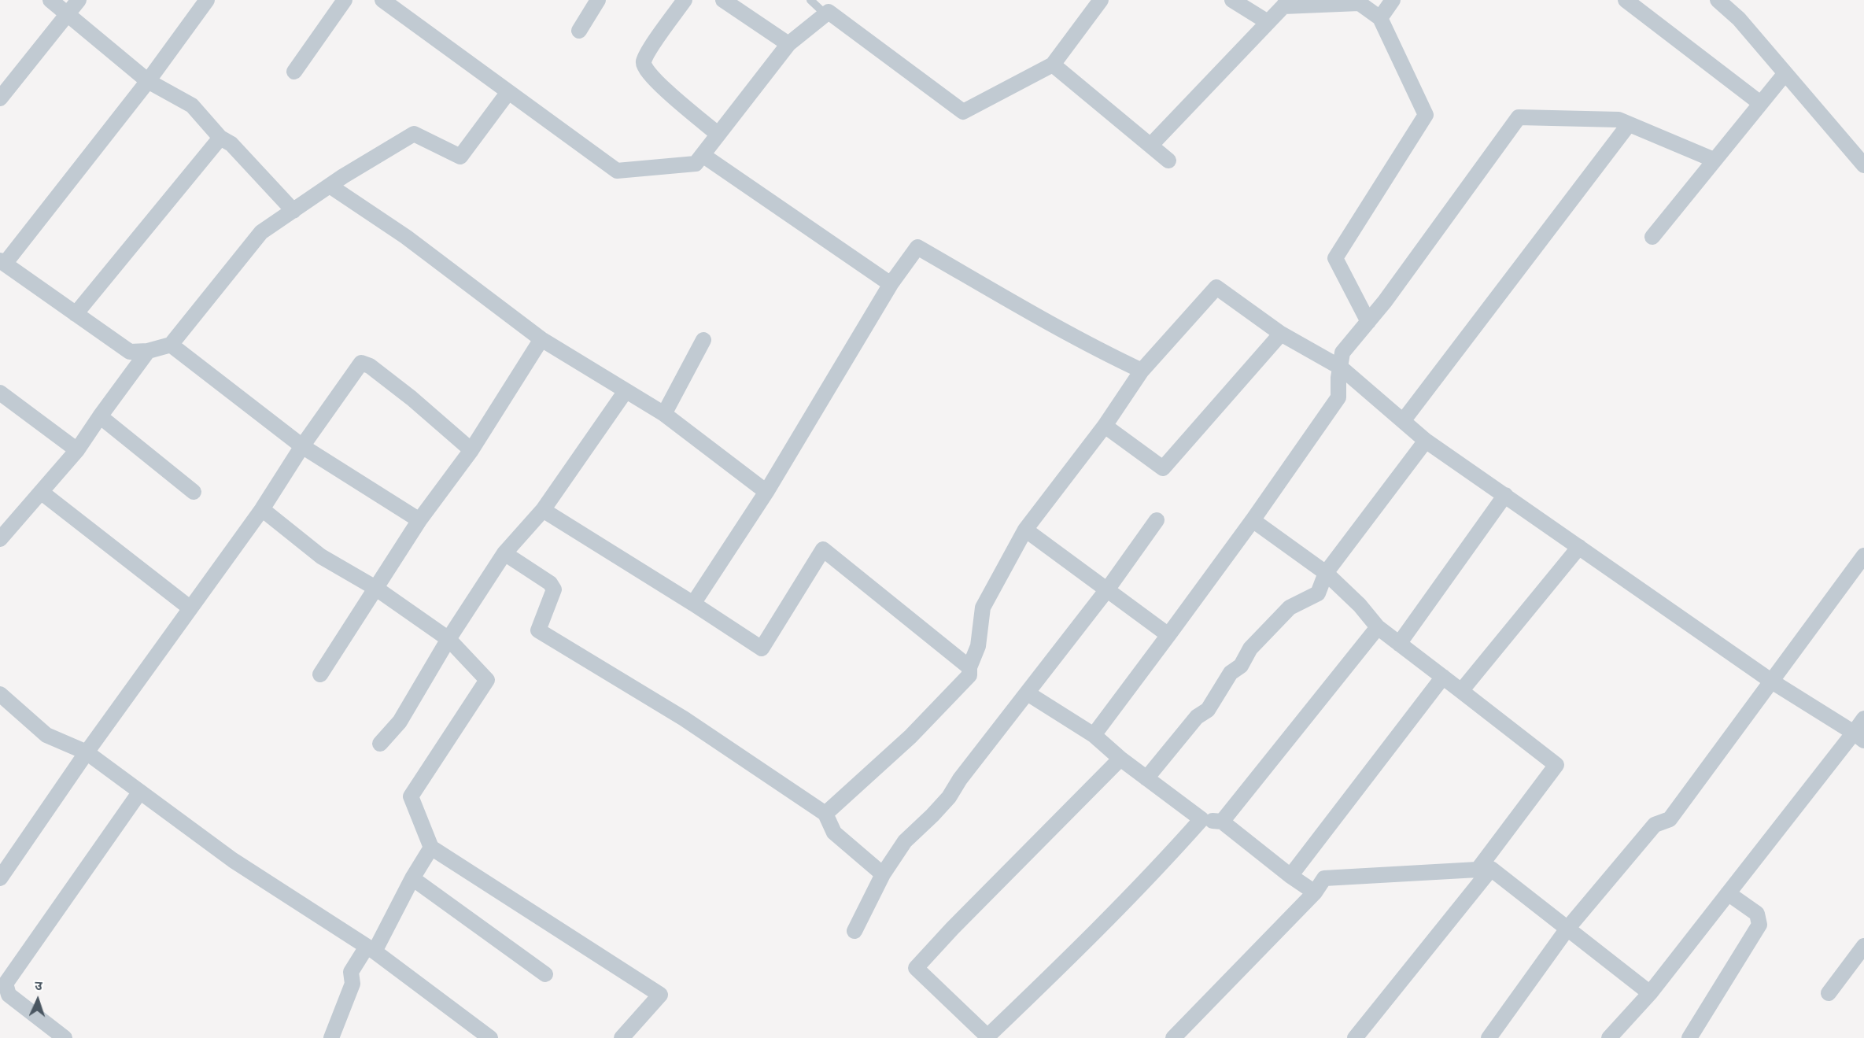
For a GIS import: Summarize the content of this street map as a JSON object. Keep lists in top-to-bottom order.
{
  "north": "top"
}
